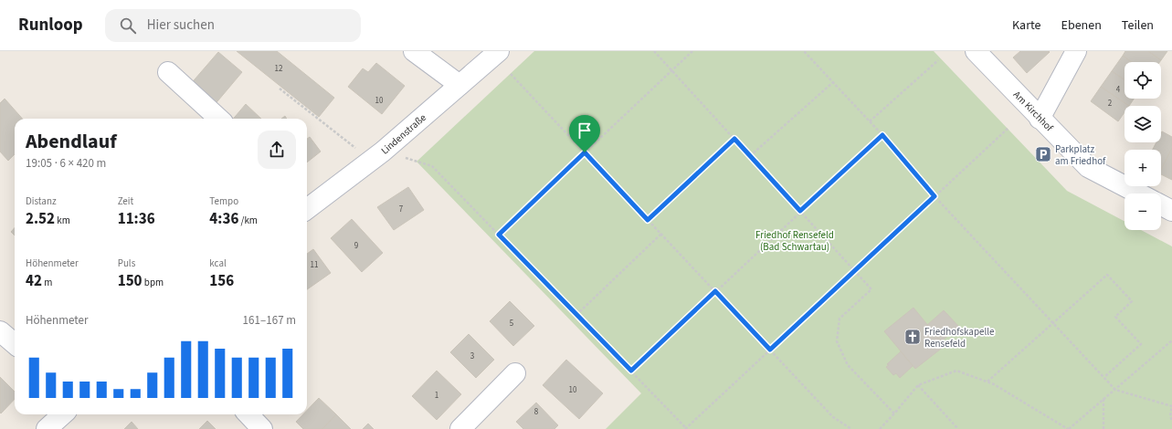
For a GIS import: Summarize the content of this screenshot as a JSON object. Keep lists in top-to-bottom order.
{
  "streets": {
    "street": ["Am Kirchhof", "Lindenstraße"]
  },
  "parks": ["Friedhof Rensefeld (Bad Schwartau)"],
  "places": {
    "parking": ["Parkplatz am Friedhof"],
    "church": ["Friedhofskapelle Rensefeld"]
  },
  "house_numbers": [
    "12",
    "4",
    "10",
    "2",
    "7",
    "9",
    "11",
    "5",
    "3",
    "10",
    "1",
    "8"
  ],
  "page": {
    "header": "Runloop",
    "search": "Hier suchen",
    "nav": ["Karte", "Ebenen", "Teilen"],
    "map_buttons": ["+", "−"],
    "heading": ["Abendlauf", "19:05 · 6 × 420 m"],
    "stats": [
      ["Distanz", "2.52 km"],
      ["Zeit", "11:36"],
      ["Tempo", "4:36 /km"],
      ["Höhenmeter", "42 m"],
      ["Puls", "150 bpm"],
      ["kcal", "156"]
    ],
    "chart": ["Höhenmeter", "161–167 m"]
  }
}
